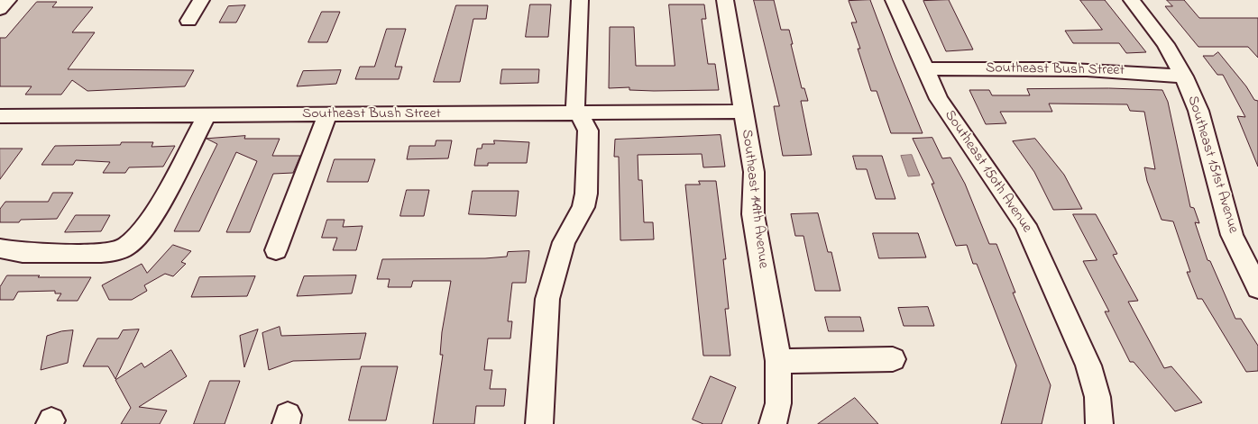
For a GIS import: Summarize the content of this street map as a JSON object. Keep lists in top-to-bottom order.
{
  "streets": {
    "street": [
      "Southeast Bush Street",
      "Southeast 151st Avenue",
      "Southeast 150th Avenue",
      "Southeast 149th Avenue"
    ]
  },
  "crossings": [
    ["Southeast Bush Street", "Southeast 151st Avenue"],
    ["Southeast Bush Street", "Southeast 150th Avenue"],
    ["Southeast Bush Street", "Southeast 149th Avenue"]
  ]
}
